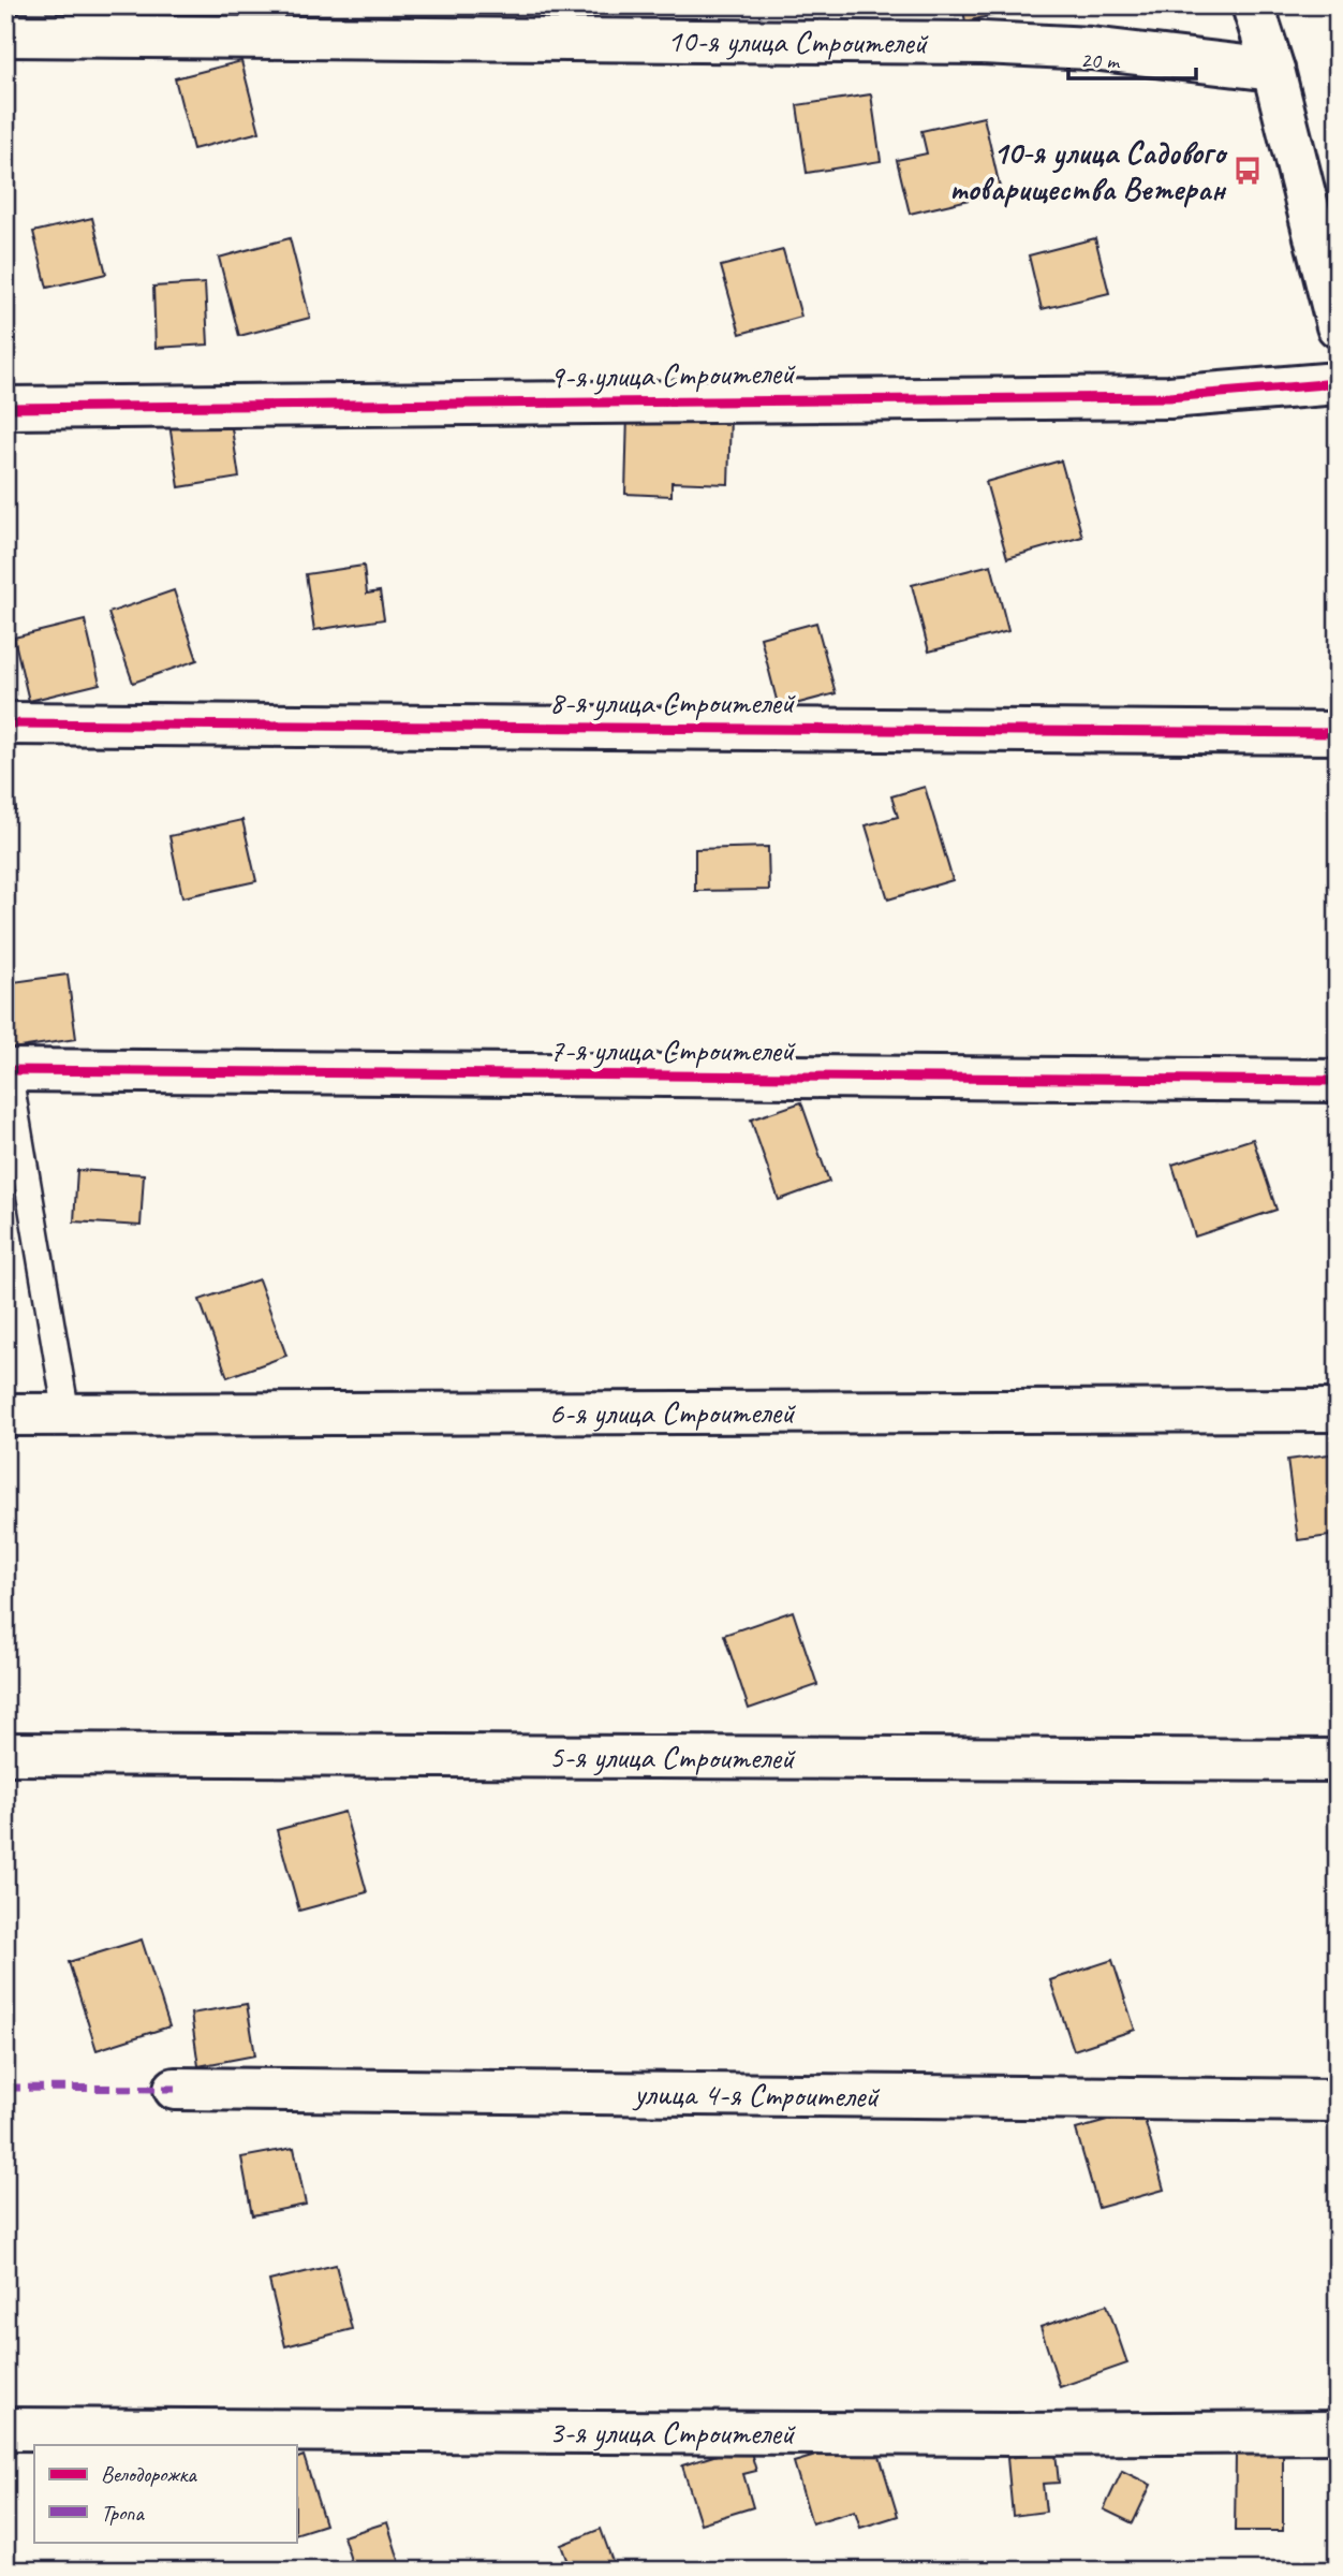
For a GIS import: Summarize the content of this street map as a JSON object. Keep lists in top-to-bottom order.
{
  "streets": {
    "street": [
      "10-я улица Строителей",
      "9-я улица Строителей",
      "8-я улица Строителей",
      "7-я улица Строителей",
      "6-я улица Строителей",
      "5-я улица Строителей",
      "улица 4-я Строителей",
      "3-я улица Строителей"
    ]
  },
  "places": {
    "bus stop": ["10-я улица Садового товарищества Ветеран"]
  },
  "legend": ["Велодорожка", "Тропа"],
  "scale_bar": "20 m"
}
